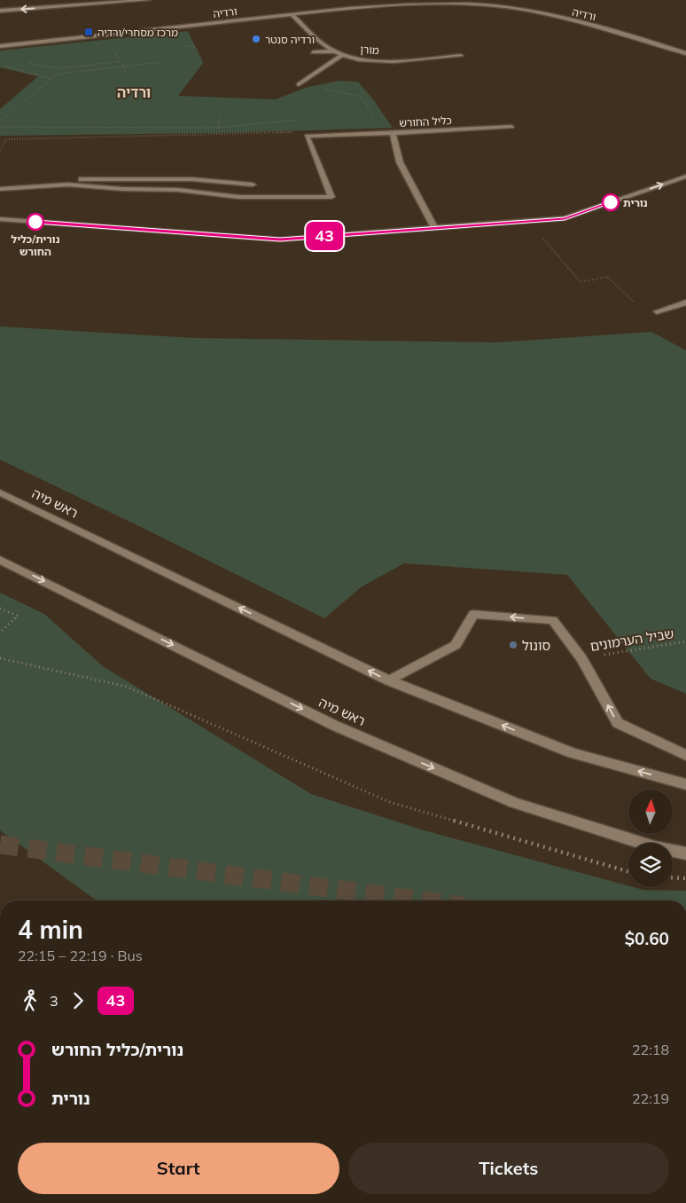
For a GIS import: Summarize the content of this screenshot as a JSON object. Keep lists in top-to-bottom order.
{
  "streets": {
    "street": [
      "ורדיה",
      "מורן",
      "כליל החורש",
      "ראש מיה"
    ],
    "path": ["שביל הערמונים"]
  },
  "crossings": [
    ["ורדיה", "מורן"]
  ],
  "districts": ["ורדיה"],
  "places": {
    "transit": ["מרכז מסחרי/ורדיה"],
    "other": [
      "ורדיה סנטר",
      "נורית",
      "נורית/כליל החורש",
      "סונול"
    ]
  },
  "lines": ["bus line 43"],
  "north": "top",
  "page": {
    "on_map": "43",
    "heading": ["4 min", "22:15 – 22:19 · Bus", "$0.60"],
    "legs": ["3", "43"],
    "list": [
      {
        "name": "נורית/כליל החורש",
        "value": "22:18"
      },
      {
        "name": "נורית",
        "value": "22:19"
      }
    ],
    "buttons": ["Start", "Tickets"]
  }
}
